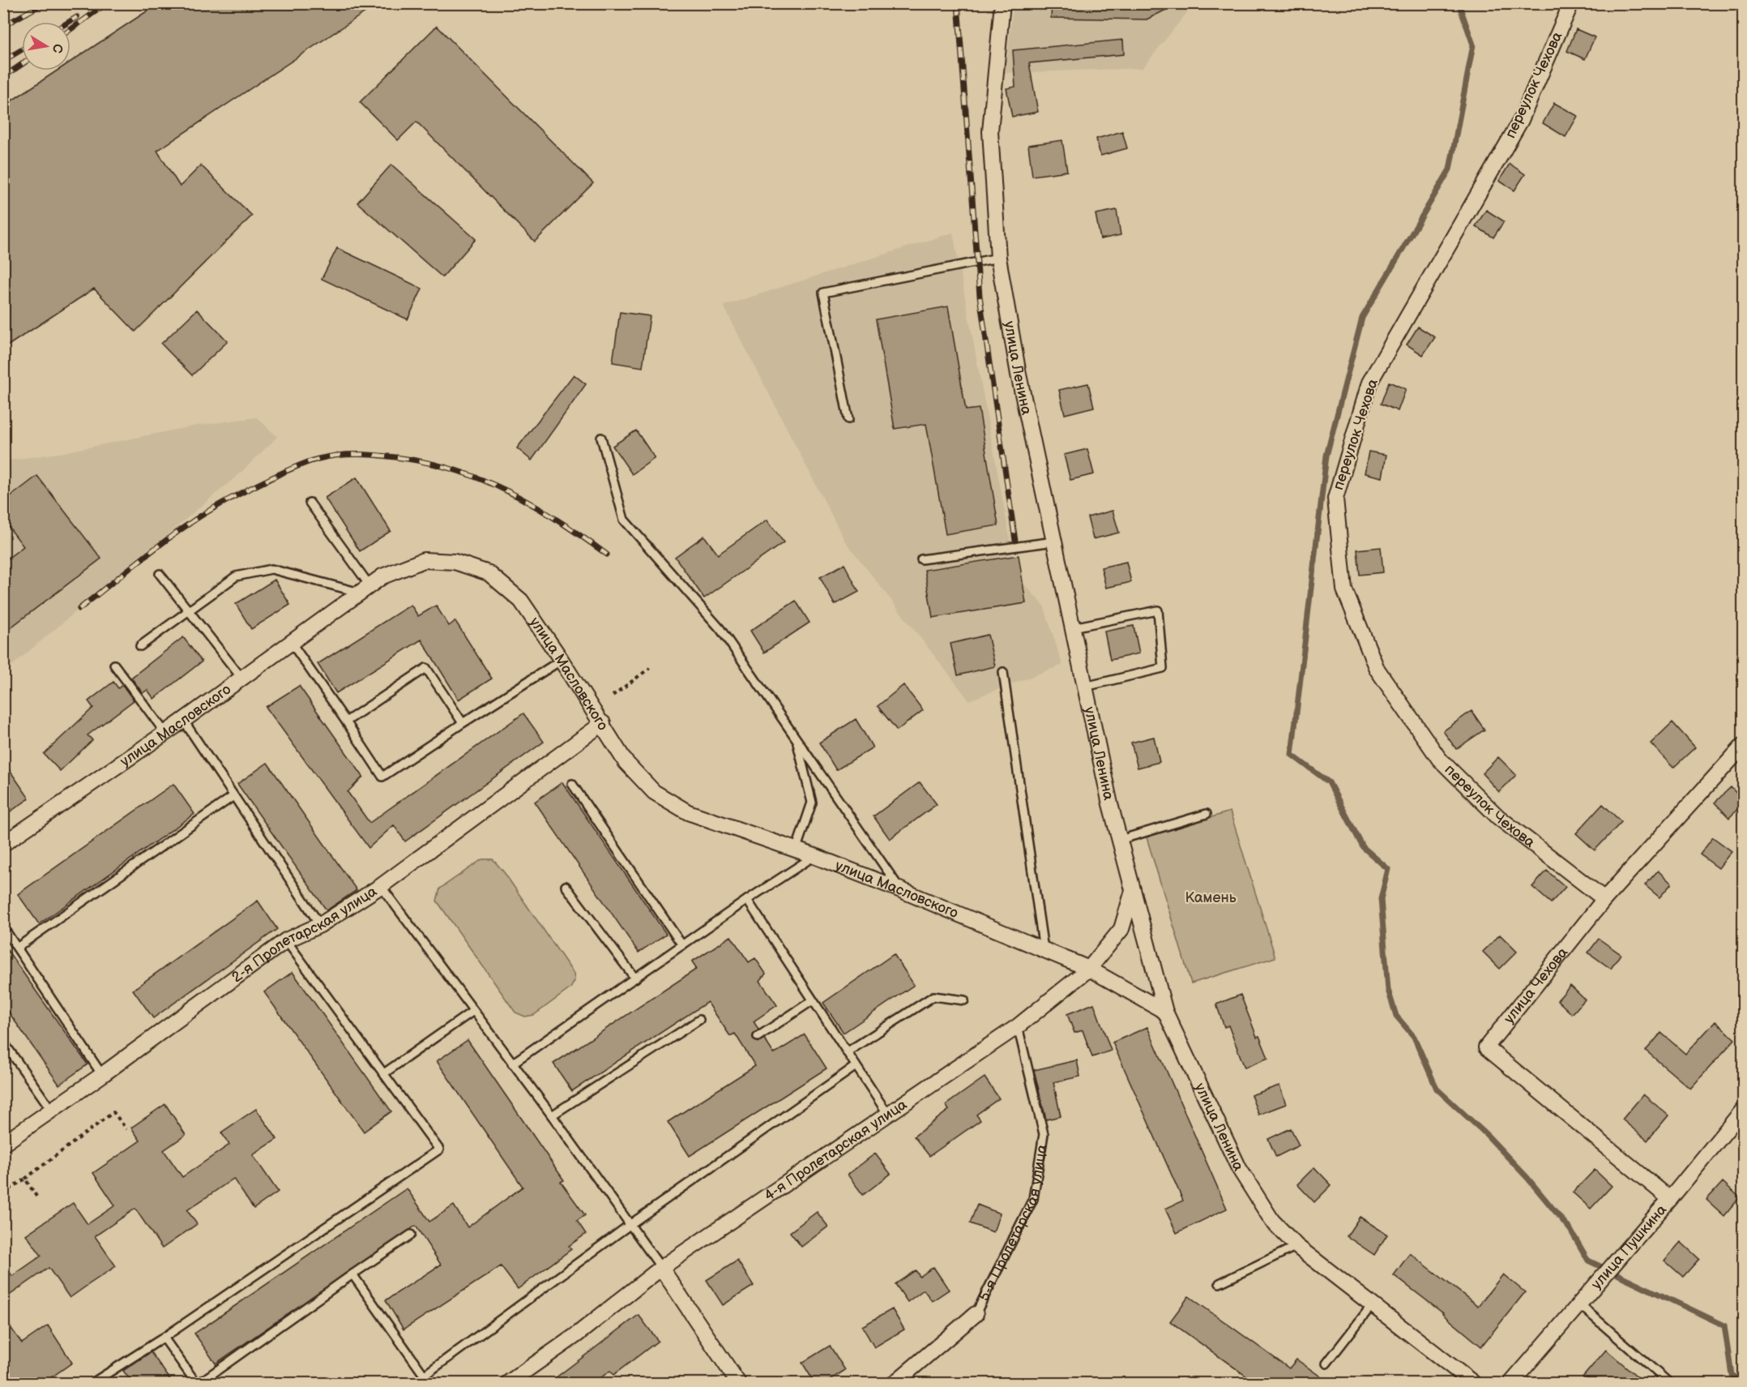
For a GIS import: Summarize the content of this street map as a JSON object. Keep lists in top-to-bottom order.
{
  "streets": {
    "street": [
      "переулок Чехова",
      "улица Ленина",
      "улица Масловского",
      "2-я Пролетарская улица",
      "улица Чехова",
      "4-я Пролетарская улица",
      "5-я Пролетарская улица",
      "улица Пушкина"
    ]
  },
  "crossings": [
    ["переулок Чехова", "улица Чехова"],
    ["улица Ленина", "улица Масловского"],
    ["улица Ленина", "4-я Пролетарская улица"],
    ["улица Масловского", "2-я Пролетарская улица"],
    ["улица Масловского", "4-я Пролетарская улица"],
    ["улица Чехова", "улица Пушкина"],
    ["4-я Пролетарская улица", "5-я Пролетарская улица"]
  ],
  "parks": ["Камень"],
  "north": "right"
}
